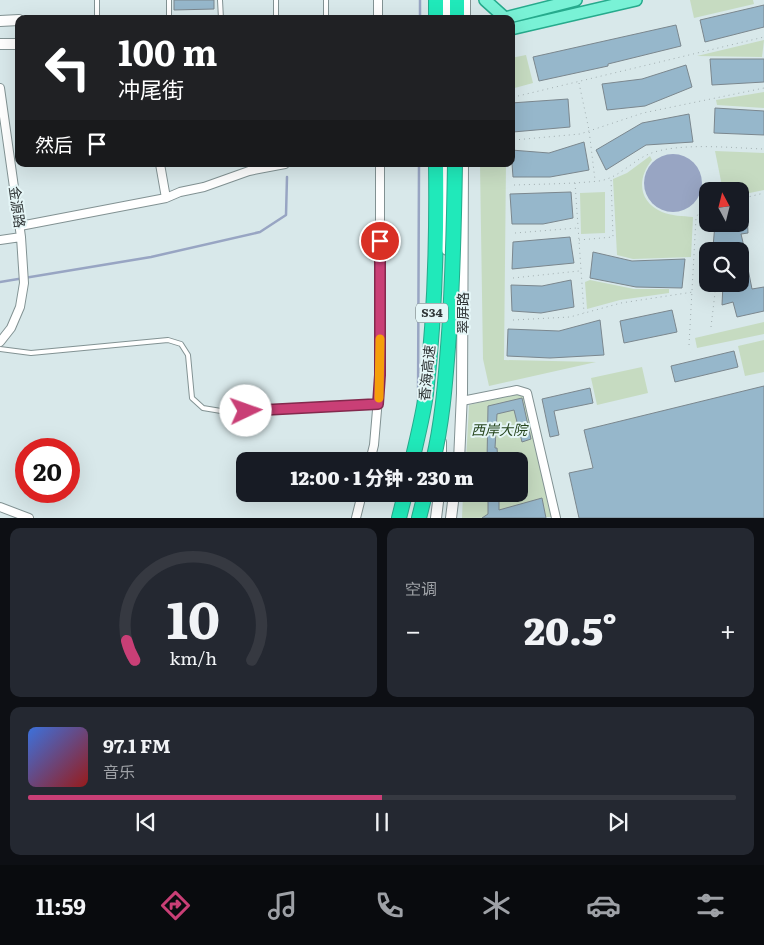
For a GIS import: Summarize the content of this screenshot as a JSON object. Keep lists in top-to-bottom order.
{
  "streets": {
    "highway": ["S34", "香海高速"],
    "main road": ["翠屏路"],
    "street": ["金源路"]
  },
  "parks": ["西岸大院"],
  "north": "top",
  "page": {
    "turn": ["100 m", "冲尾街"],
    "then": "然后",
    "limit": "20",
    "trip": "12:00 · 1 分钟 · 230 m",
    "tile": "空调",
    "heat": ["−", "20.5°", "+"],
    "song": ["97.1 FM", "音乐"],
    "tabs": "11:59",
    "gauge": ["10", "km/h"]
  }
}
